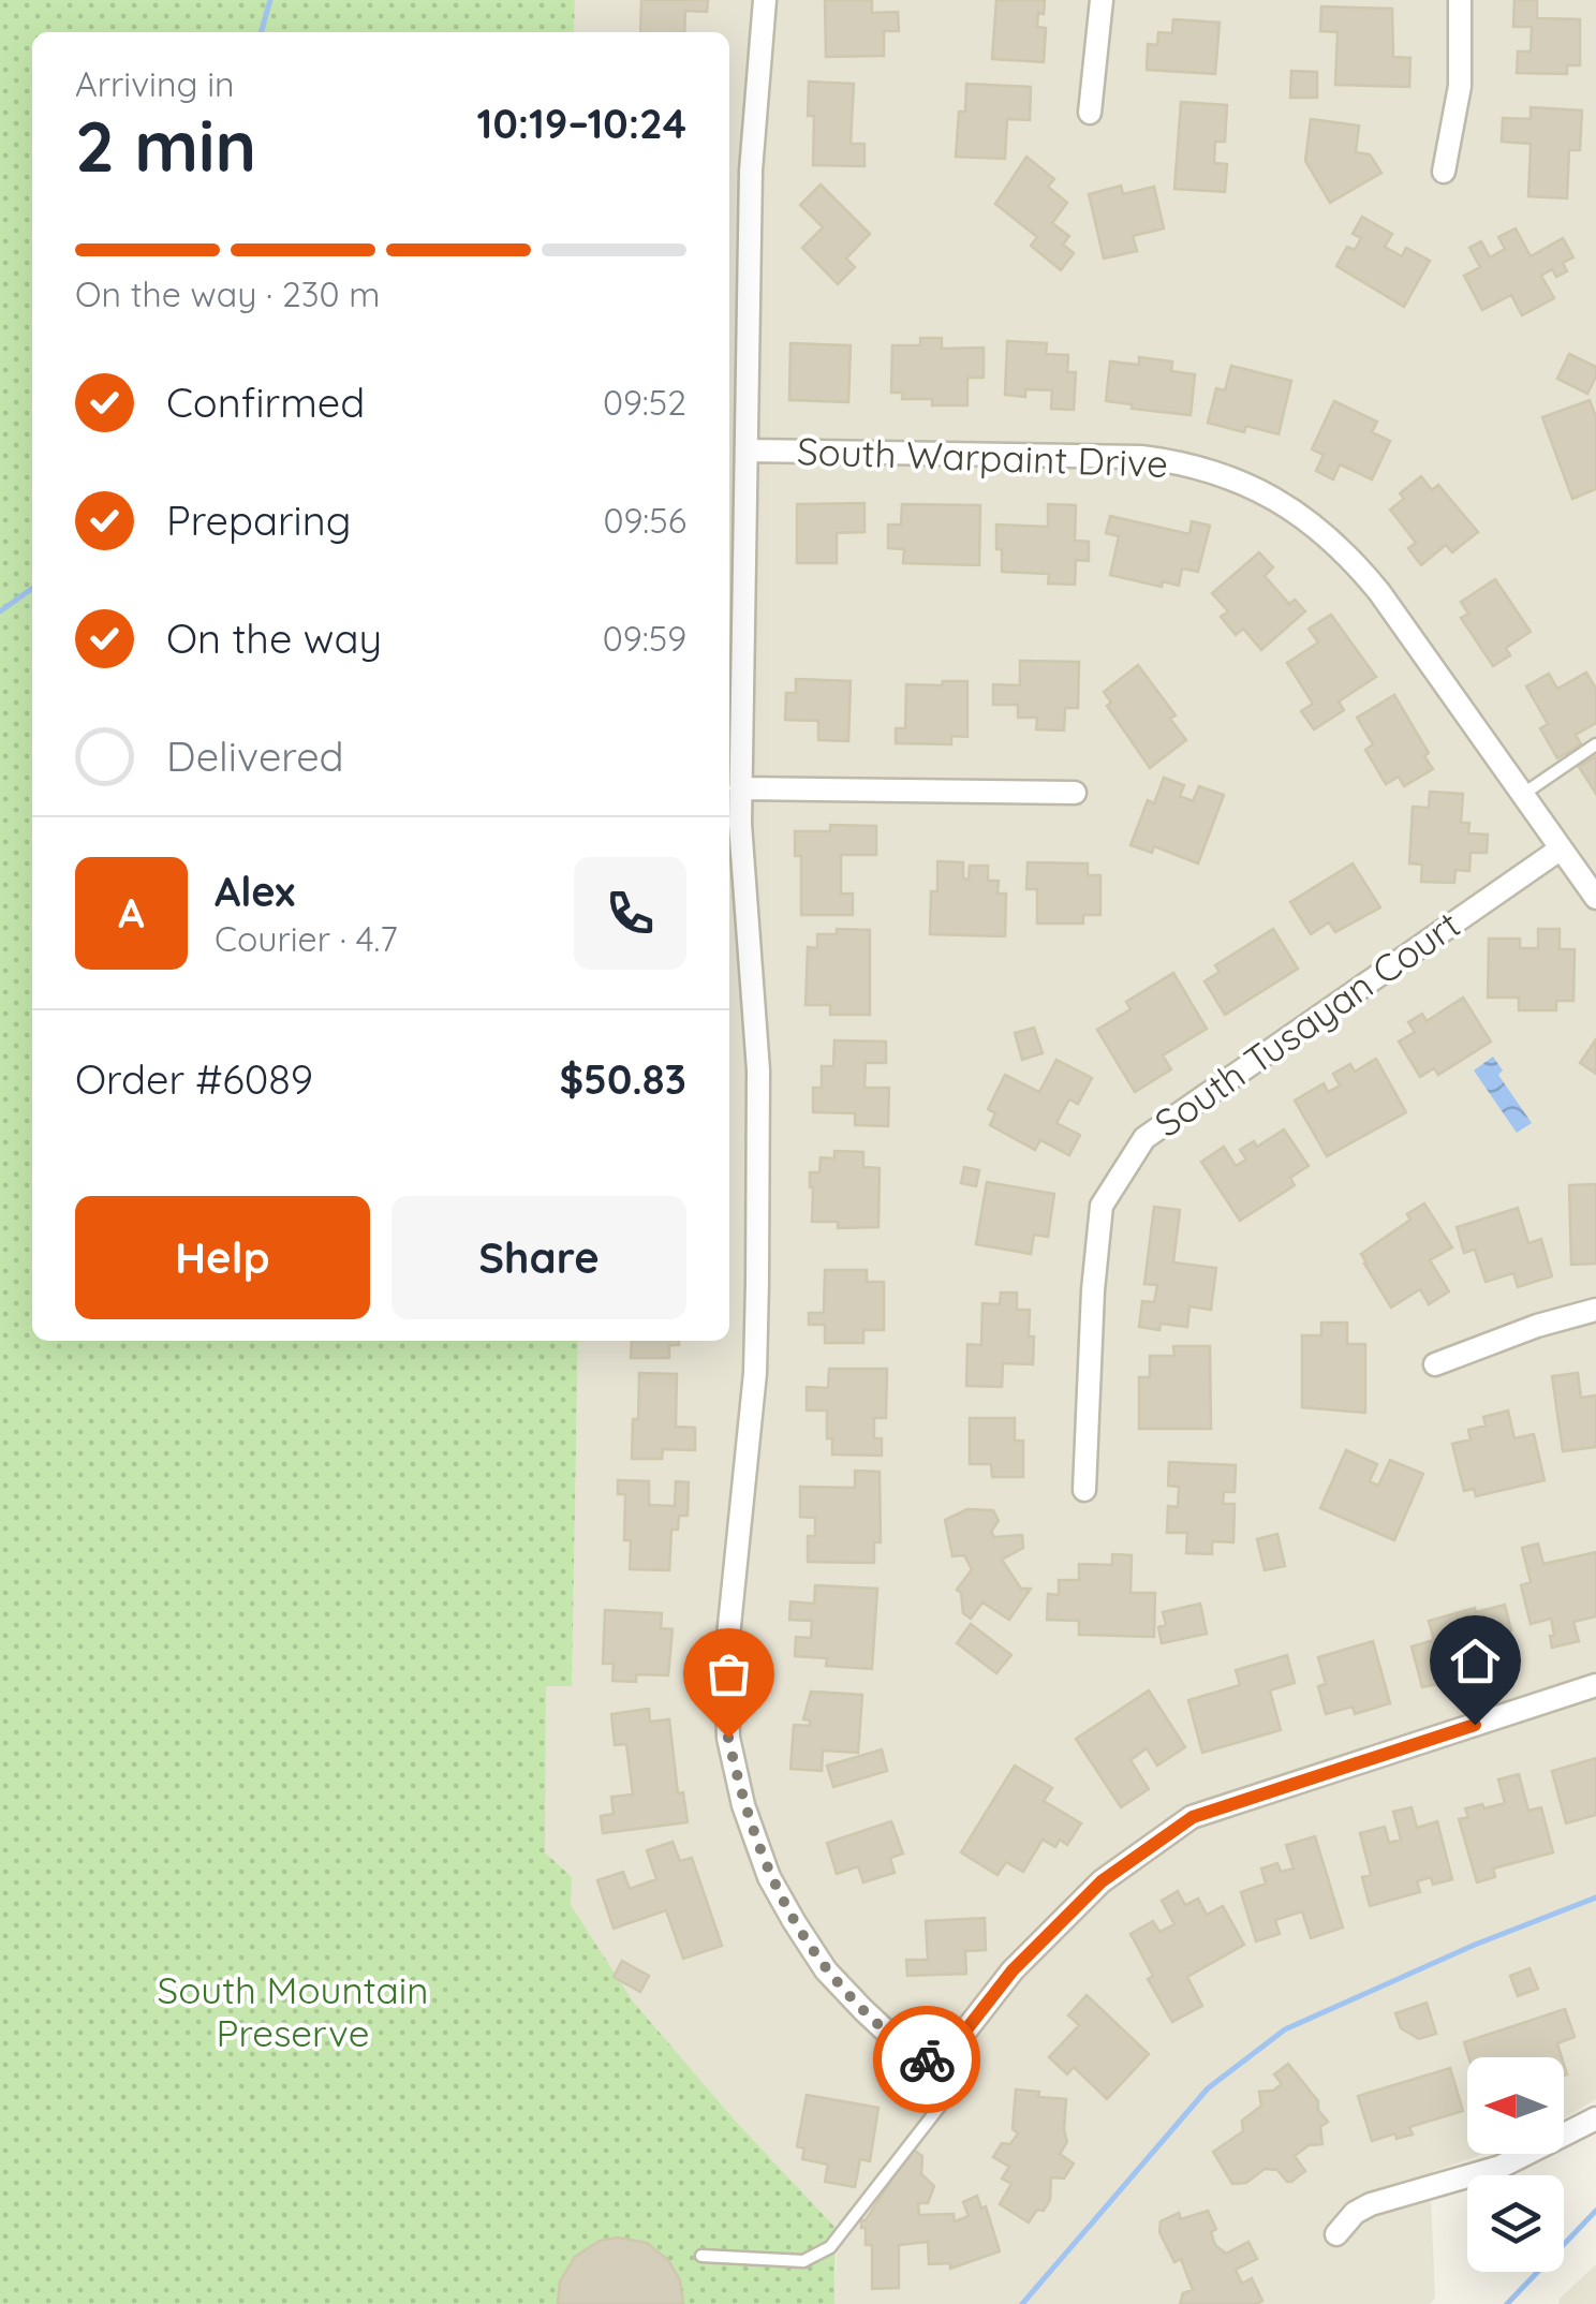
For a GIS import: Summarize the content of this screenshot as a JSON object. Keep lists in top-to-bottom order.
{
  "streets": {
    "street": ["South Warpaint Drive", "South Tusayan Court"]
  },
  "crossings": [
    ["South Warpaint Drive", "South Tusayan Court"]
  ],
  "parks": ["South Mountain Preserve"],
  "north": "left",
  "page": {
    "heading": ["2 min", "Arriving in", "10:19–10:24"],
    "panel": [
      "Alex",
      "Courier · 4.7",
      "Order #6089",
      "$50.83"
    ],
    "bar": "On the way · 230 m",
    "list": [
      ["Confirmed", "09:52"],
      ["Preparing", "09:56"],
      ["On the way", "09:59"],
      "Delivered"
    ],
    "round": "A",
    "buttons": ["Help", "Share"]
  }
}
